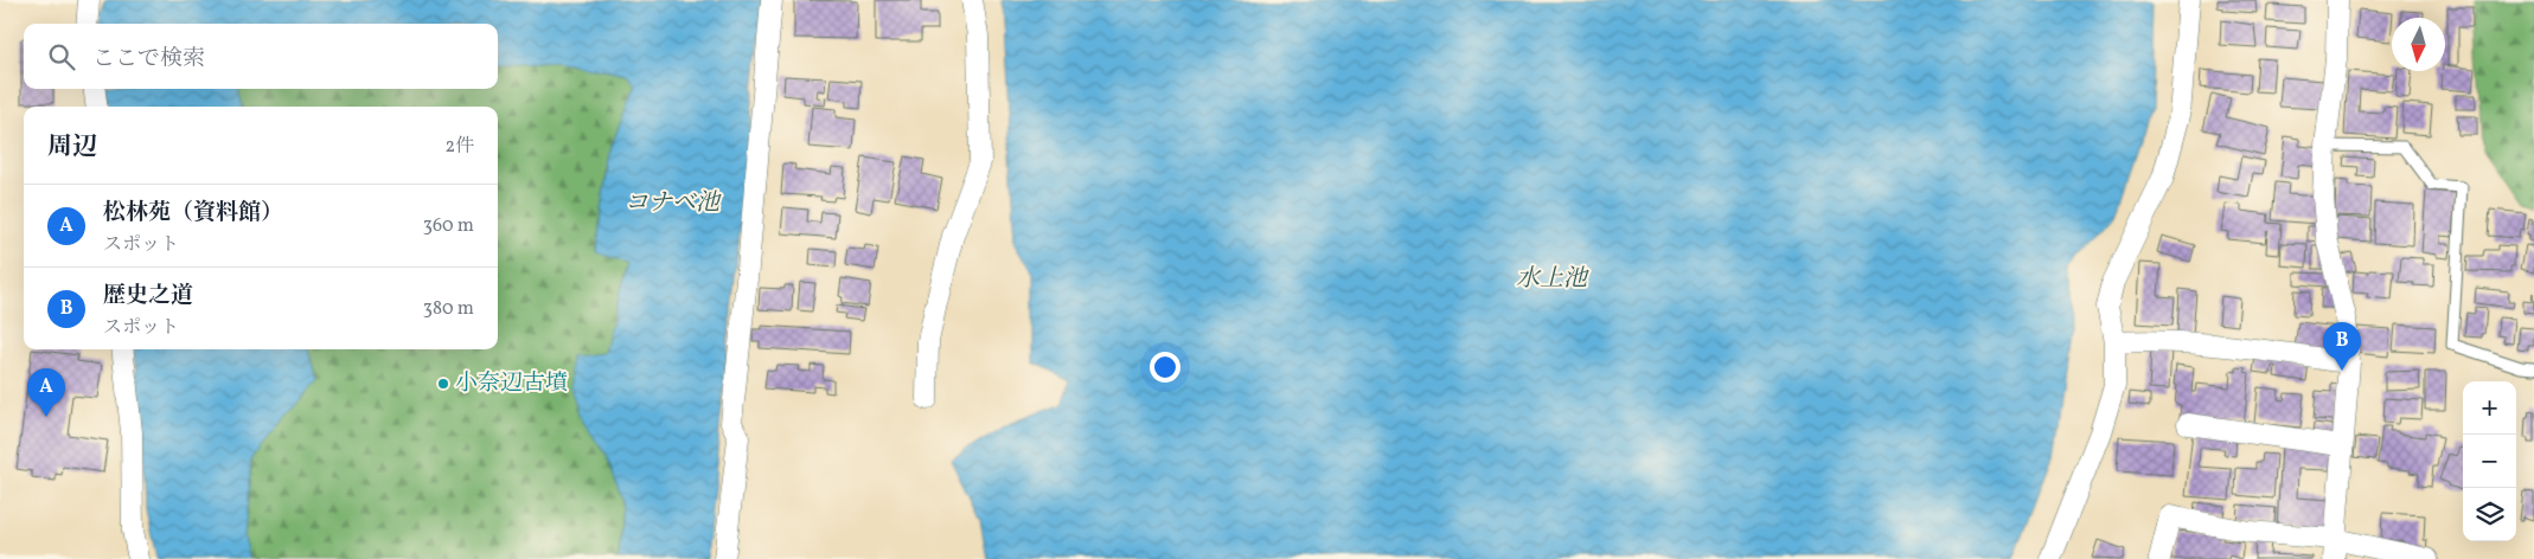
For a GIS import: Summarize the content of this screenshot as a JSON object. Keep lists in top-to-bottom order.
{
  "water": ["コナベ池", "水上池"],
  "places": ["小奈辺古墳"],
  "north": "bottom",
  "page": {
    "search": "ここで検索",
    "heading": ["周辺", "2件"],
    "list": [
      {
        "mark": "A",
        "name": "松林苑（資料館）",
        "note": "スポット",
        "value": "360 m"
      },
      {
        "mark": "B",
        "name": "歴史之道",
        "note": "スポット",
        "value": "380 m"
      }
    ],
    "pins": ["B", "A"],
    "map_buttons": ["+", "−"]
  }
}
